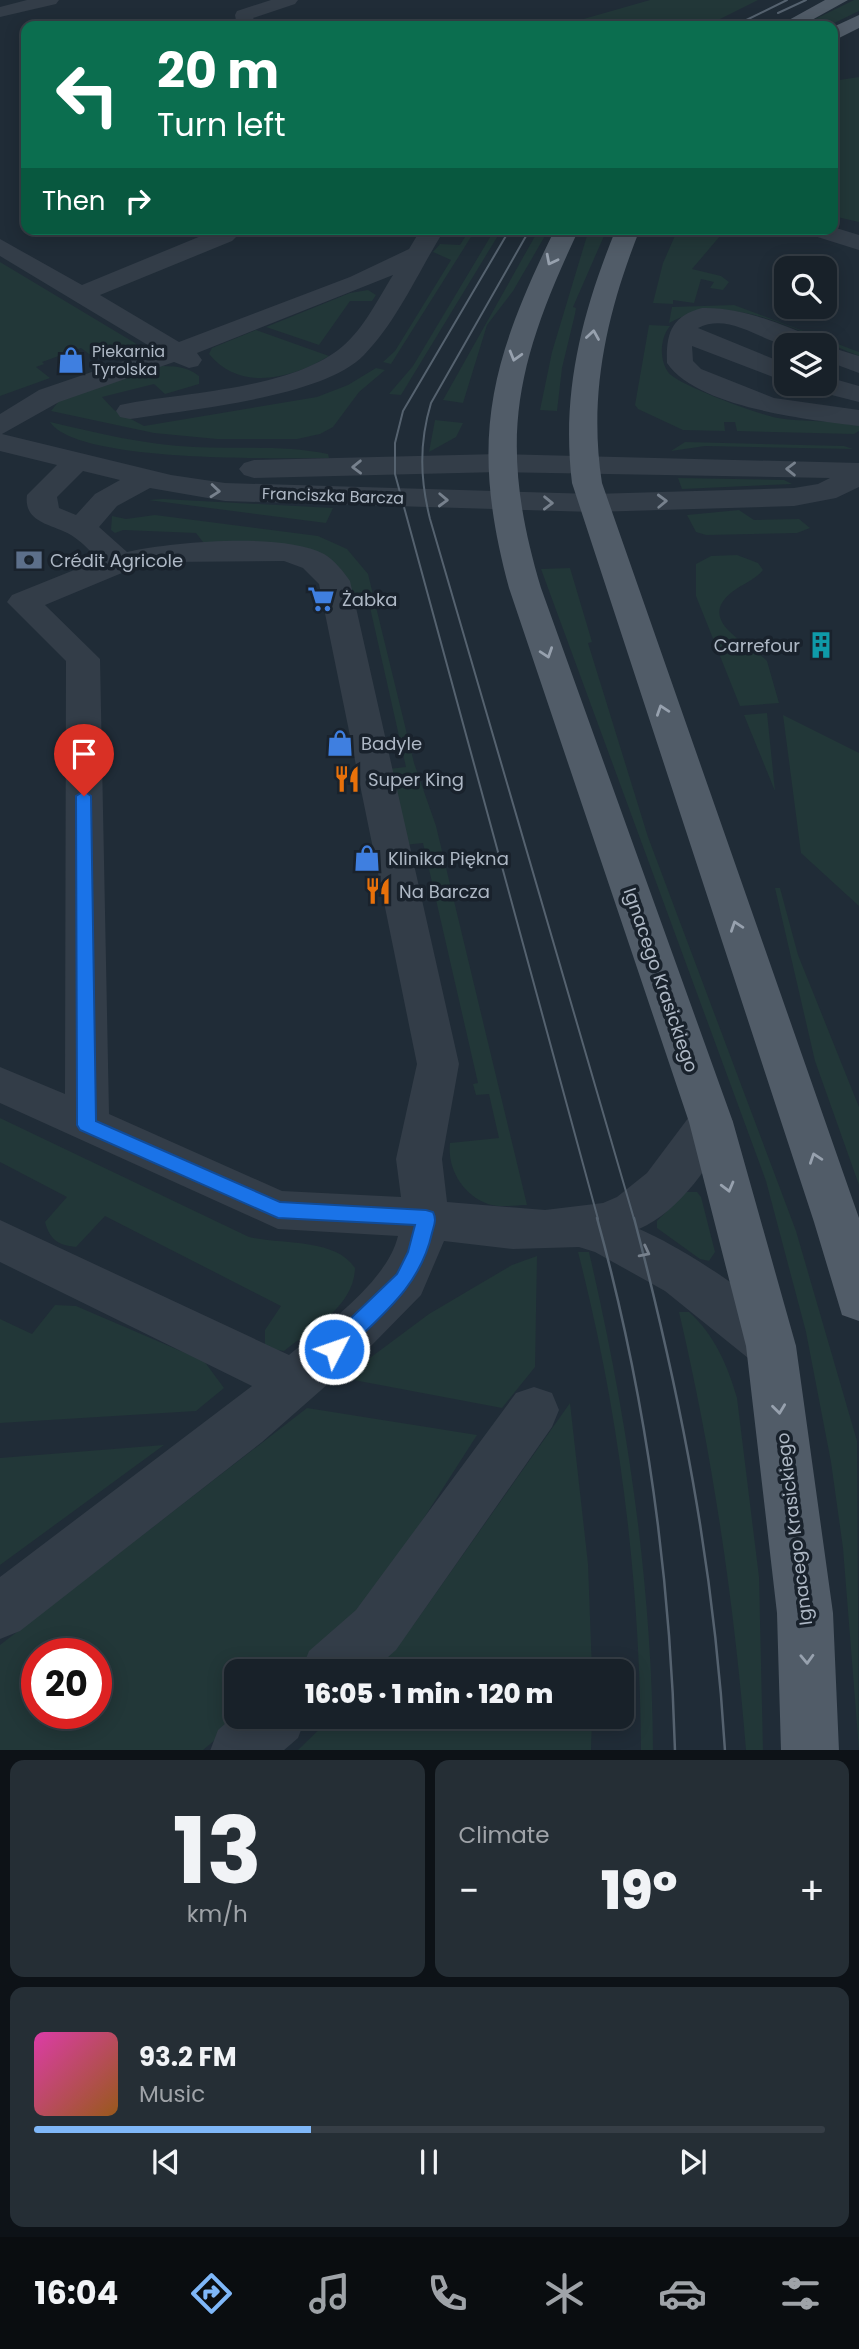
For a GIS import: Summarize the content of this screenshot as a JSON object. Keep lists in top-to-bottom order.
{
  "streets": {
    "main road": ["Ignacego Krasickiego"],
    "street": ["Franciszka Barcza"]
  },
  "crossings": [
    ["Franciszka Barcza", "Ignacego Krasickiego"]
  ],
  "places": {
    "shop": ["Piekarnia Tyrolska", "Badyle", "Klinika Piękna"],
    "bank": ["Crédit Agricole"],
    "supermarket": ["Żabka"],
    "building": ["Carrefour"],
    "restaurant": ["Super King", "Na Barcza"]
  },
  "page": {
    "turn": ["20 m", "Turn left"],
    "then": "Then",
    "limit": "20",
    "trip": "16:05 · 1 min · 120 m",
    "tile": [
      ["13", "km/h"],
      "Climate"
    ],
    "heat": ["−", "19°", "+"],
    "song": ["93.2 FM", "Music"],
    "tabs": "16:04"
  }
}
